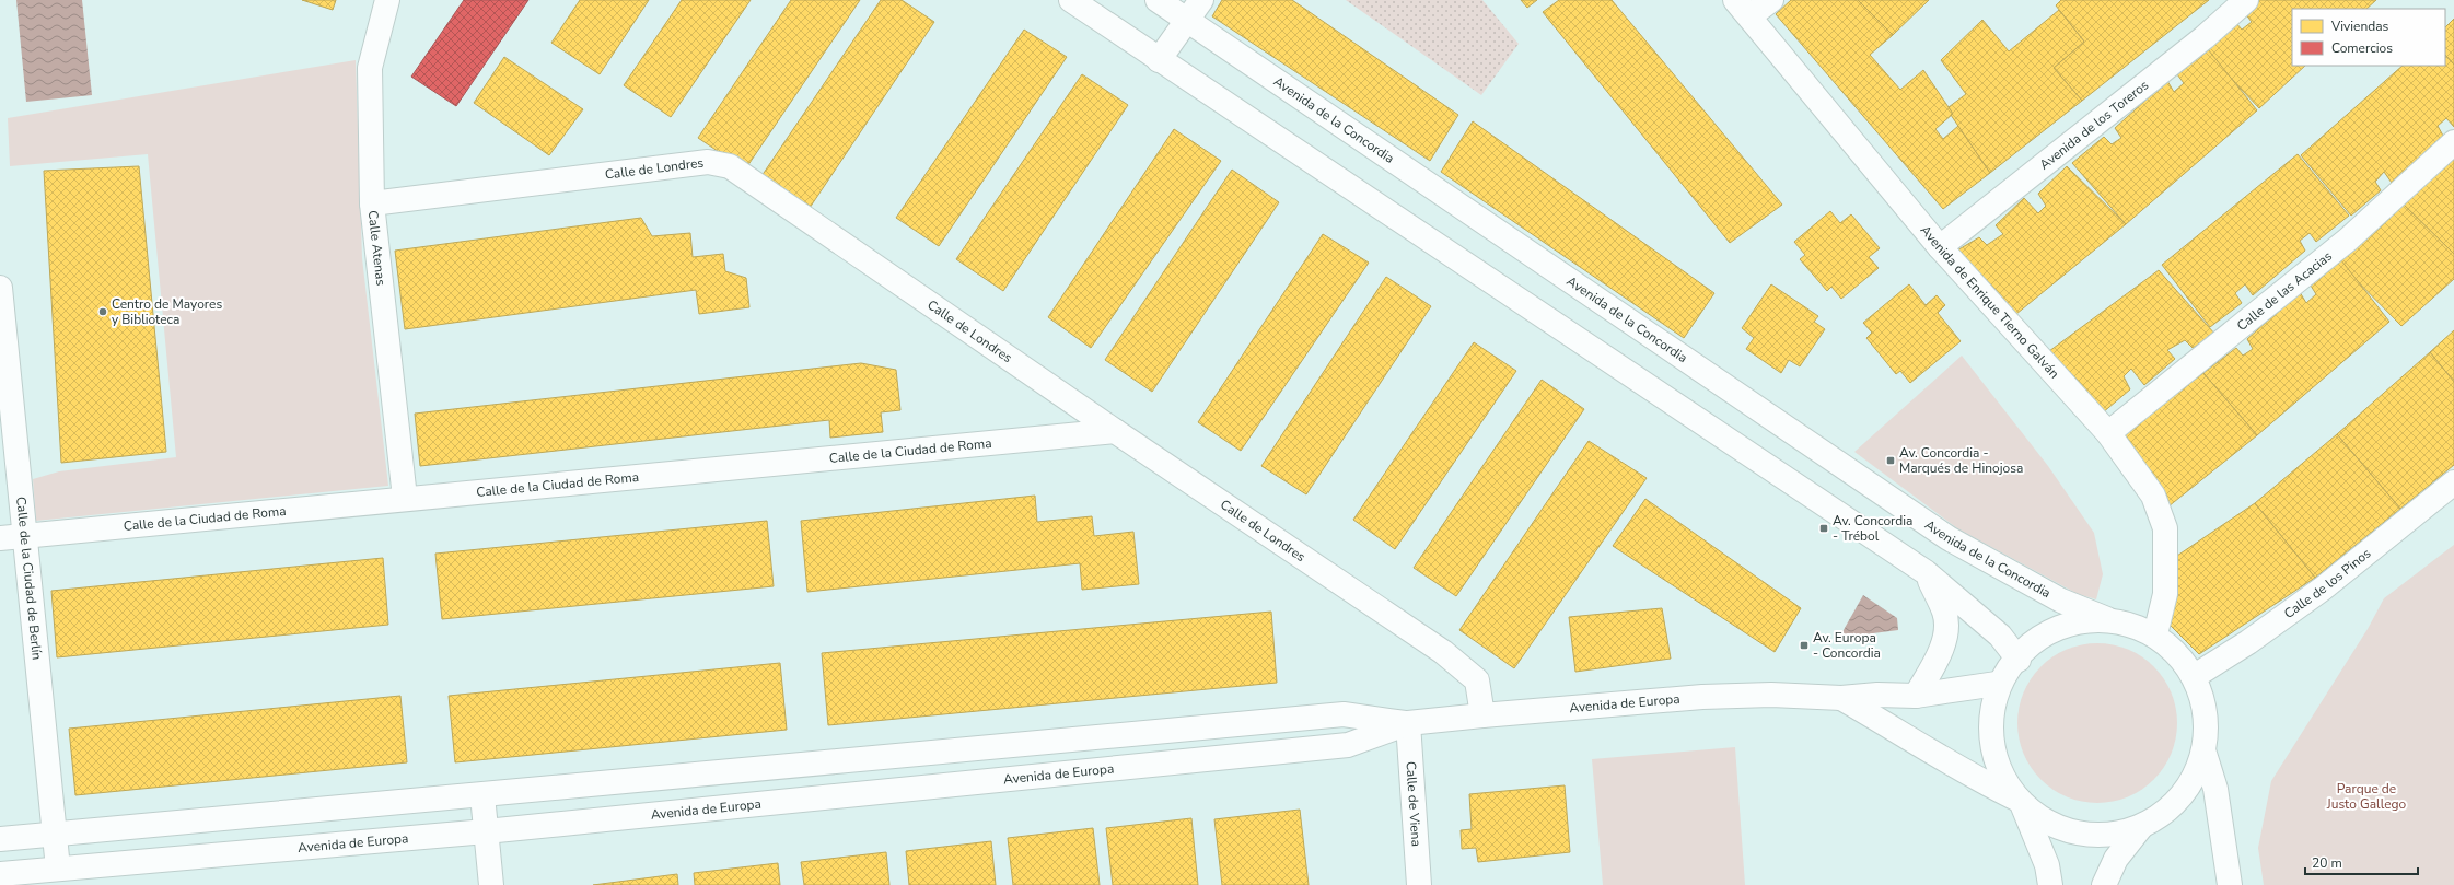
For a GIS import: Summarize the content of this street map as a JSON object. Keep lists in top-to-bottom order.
{
  "streets": {
    "street": [
      "Avenida de la Concordia",
      "Avenida de los Toreros",
      "Calle de Londres",
      "Calle Atenas",
      "Calle de las Acacias",
      "Avenida de Enrique Tierno Galván",
      "Calle de la Ciudad de Roma",
      "Calle de la Ciudad de Berlín",
      "Calle de los Pinos",
      "Avenida de Europa",
      "Calle de Viena"
    ]
  },
  "crossings": [
    ["Avenida de la Concordia", "Avenida de Enrique Tierno Galván"],
    ["Avenida de los Toreros", "Avenida de Enrique Tierno Galván"],
    ["Calle de Londres", "Calle Atenas"],
    ["Calle de Londres", "Calle de la Ciudad de Roma"],
    ["Calle de Londres", "Avenida de Europa"],
    ["Calle Atenas", "Calle de la Ciudad de Roma"],
    ["Calle de las Acacias", "Avenida de Enrique Tierno Galván"],
    ["Calle de la Ciudad de Roma", "Calle de la Ciudad de Berlín"],
    ["Calle de la Ciudad de Berlín", "Avenida de Europa"],
    ["Avenida de Europa", "Calle de Viena"]
  ],
  "parks": ["Parque de Justo Gallego"],
  "places": {
    "other": ["Centro de Mayores y Biblioteca"],
    "transit": ["Av. Concordia - Marqués de Hinojosa", "Av. Concordia - Trébol", "Av. Europa - Concordia"]
  },
  "legend": ["Viviendas", "Comercios"],
  "scale_bar": "20 m"
}
